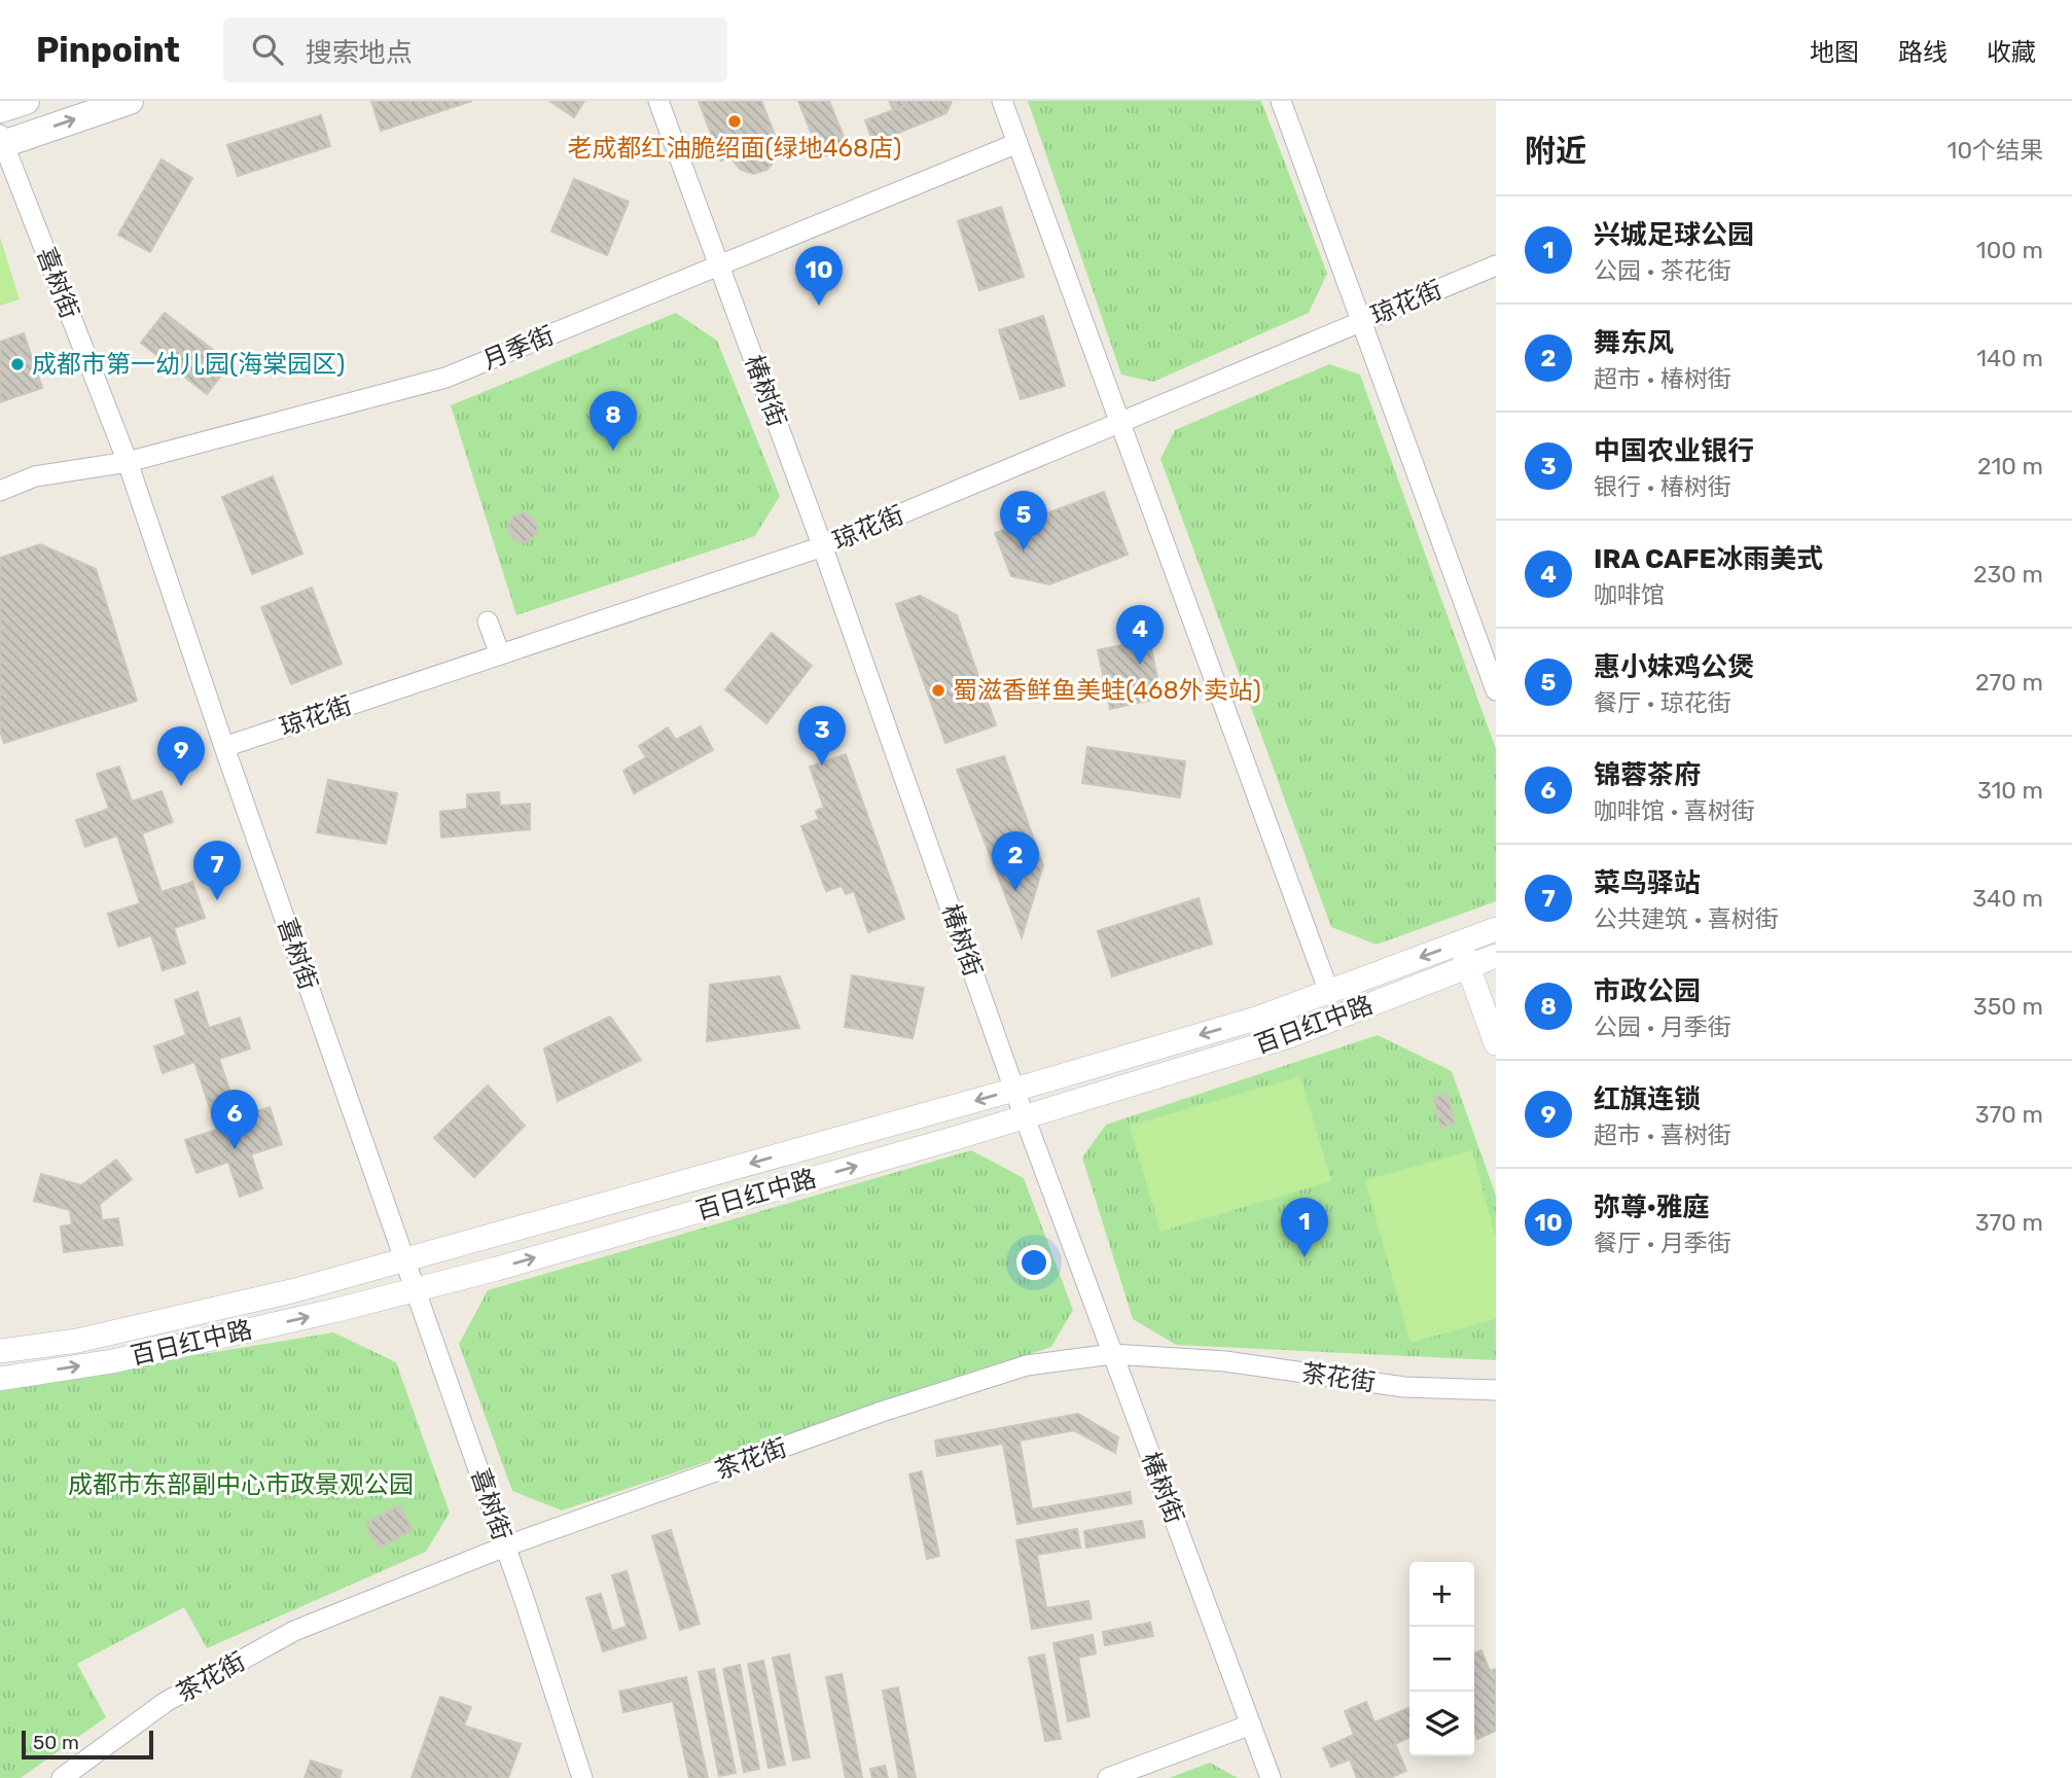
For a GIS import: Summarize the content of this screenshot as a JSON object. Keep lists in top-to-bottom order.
{
  "streets": {
    "street": [
      "喜树街",
      "琼花街",
      "月季街",
      "椿树街",
      "百日红中路",
      "茶花街"
    ]
  },
  "crossings": [
    ["喜树街", "琼花街"],
    ["喜树街", "月季街"],
    ["喜树街", "百日红中路"],
    ["喜树街", "茶花街"],
    ["琼花街", "椿树街"],
    ["月季街", "椿树街"],
    ["椿树街", "百日红中路"],
    ["椿树街", "茶花街"]
  ],
  "parks": ["成都市东部副中心市政景观公园"],
  "places": ["老成都红油脆绍面(绿地468店)", "成都市第一幼儿园(海棠园区)", "蜀滋香鲜鱼美蛙(468外卖站)"],
  "scale_bar": "50 m",
  "page": {
    "header": "Pinpoint",
    "search": "搜索地点",
    "nav": ["地图", "路线", "收藏"],
    "heading": ["附近", "10个结果"],
    "list": [
      {
        "mark": "1",
        "name": "兴城足球公园",
        "note": "公园 · 茶花街",
        "value": "100 m"
      },
      {
        "mark": "2",
        "name": "舞东风",
        "note": "超市 · 椿树街",
        "value": "140 m"
      },
      {
        "mark": "3",
        "name": "中国农业银行",
        "note": "银行 · 椿树街",
        "value": "210 m"
      },
      {
        "mark": "4",
        "name": "IRA CAFE冰雨美式",
        "note": "咖啡馆",
        "value": "230 m"
      },
      {
        "mark": "5",
        "name": "惠小妹鸡公煲",
        "note": "餐厅 · 琼花街",
        "value": "270 m"
      },
      {
        "mark": "6",
        "name": "锦蓉茶府",
        "note": "咖啡馆 · 喜树街",
        "value": "310 m"
      },
      {
        "mark": "7",
        "name": "菜鸟驿站",
        "note": "公共建筑 · 喜树街",
        "value": "340 m"
      },
      {
        "mark": "8",
        "name": "市政公园",
        "note": "公园 · 月季街",
        "value": "350 m"
      },
      {
        "mark": "9",
        "name": "红旗连锁",
        "note": "超市 · 喜树街",
        "value": "370 m"
      },
      {
        "mark": "10",
        "name": "弥尊·雅庭",
        "note": "餐厅 · 月季街",
        "value": "370 m"
      }
    ],
    "pins": [
      "10",
      "8",
      "5",
      "4",
      "3",
      "9",
      "2",
      "7",
      "6",
      "1"
    ],
    "map_buttons": ["+", "−"],
    "scale": "50 m"
  }
}
